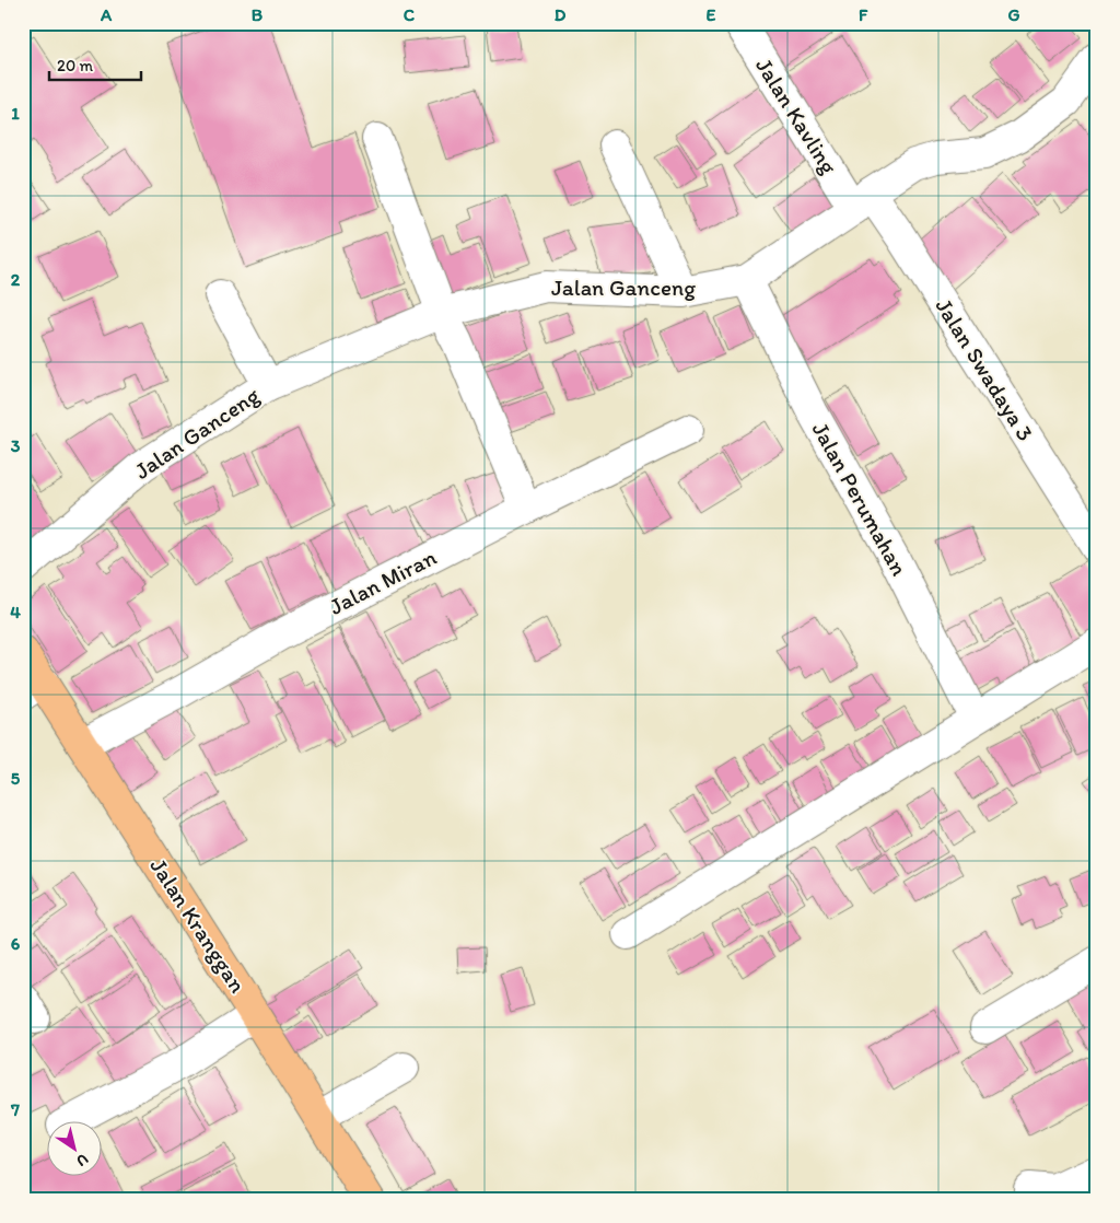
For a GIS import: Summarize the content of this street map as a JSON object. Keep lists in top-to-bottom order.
{
  "streets": {
    "main road": ["Jalan Kranggan"],
    "street": [
      "Jalan Kavling",
      "Jalan Ganceng",
      "Jalan Swadaya 3",
      "Jalan Perumahan",
      "Jalan Miran"
    ]
  },
  "crossings": [
    ["Jalan Kavling", "Jalan Ganceng"],
    ["Jalan Kavling", "Jalan Swadaya 3"],
    ["Jalan Ganceng", "Jalan Swadaya 3"],
    ["Jalan Ganceng", "Jalan Perumahan"],
    ["Jalan Miran", "Jalan Kranggan"]
  ],
  "scale_bar": "20 m",
  "north": "bottom right",
  "grid": {
    "columns": [
      "A",
      "B",
      "C",
      "D",
      "E",
      "F",
      "G"
    ],
    "rows": [
      "1",
      "2",
      "3",
      "4",
      "5",
      "6",
      "7"
    ]
  }
}
